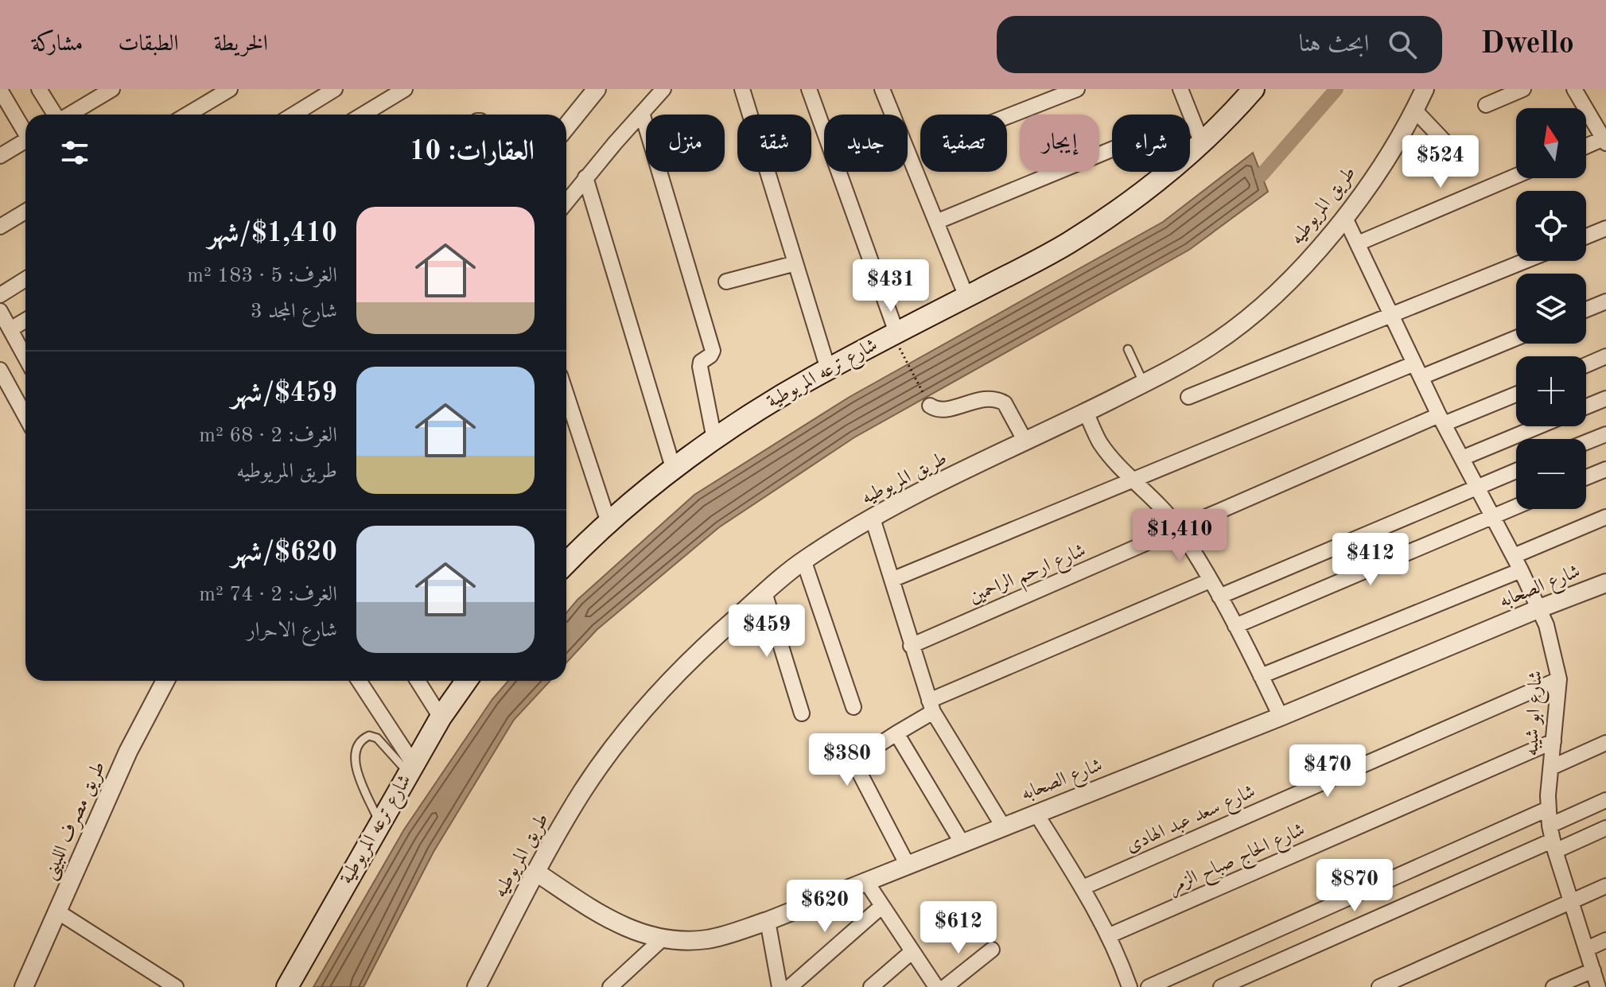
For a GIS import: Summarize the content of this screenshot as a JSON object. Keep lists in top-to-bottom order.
{
  "streets": {
    "main road": ["شارع ترعه المريوطية"],
    "street": [
      "طريق المريوطيه",
      "شارع ارحم الراحمين",
      "شارع الصحابه",
      "شارع ابو شيبه",
      "شارع سعد عبد الهادى",
      "طريق مصرف اللبينى",
      "شارع الحاج صباح الزمر"
    ]
  },
  "crossings": [
    ["طريق المريوطيه", "شارع الصحابه"],
    ["طريق المريوطيه", "شارع ابو شيبه"],
    ["شارع ارحم الراحمين", "شارع ابو شيبه"],
    ["شارع الصحابه", "شارع ابو شيبه"],
    ["شارع ابو شيبه", "شارع سعد عبد الهادى"],
    ["شارع ابو شيبه", "شارع الحاج صباح الزمر"]
  ],
  "north": "top",
  "page": {
    "header": "Dwello",
    "search": "ابحث هنا",
    "nav": ["الخريطة", "الطبقات", "مشاركة"],
    "map_buttons": ["+", "−"],
    "chip": [
      "شراء",
      "إيجار",
      "تصفية",
      "جديد",
      "شقة",
      "منزل"
    ],
    "heading": "العقارات: 10",
    "price": [
      "$524",
      "$431",
      "$1,410",
      "$412",
      "$459",
      "$380",
      "$470",
      "$870",
      "$620",
      "$612"
    ],
    "list": [
      {
        "name": "$1,410/شهر",
        "note": "الغرف: 5 · 183 m² · شارع المجد 3"
      },
      {
        "name": "$459/شهر",
        "note": "الغرف: 2 · 68 m² · طريق المريوطيه"
      },
      {
        "name": "$620/شهر",
        "note": "الغرف: 2 · 74 m² · شارع الاحرار"
      }
    ]
  }
}
